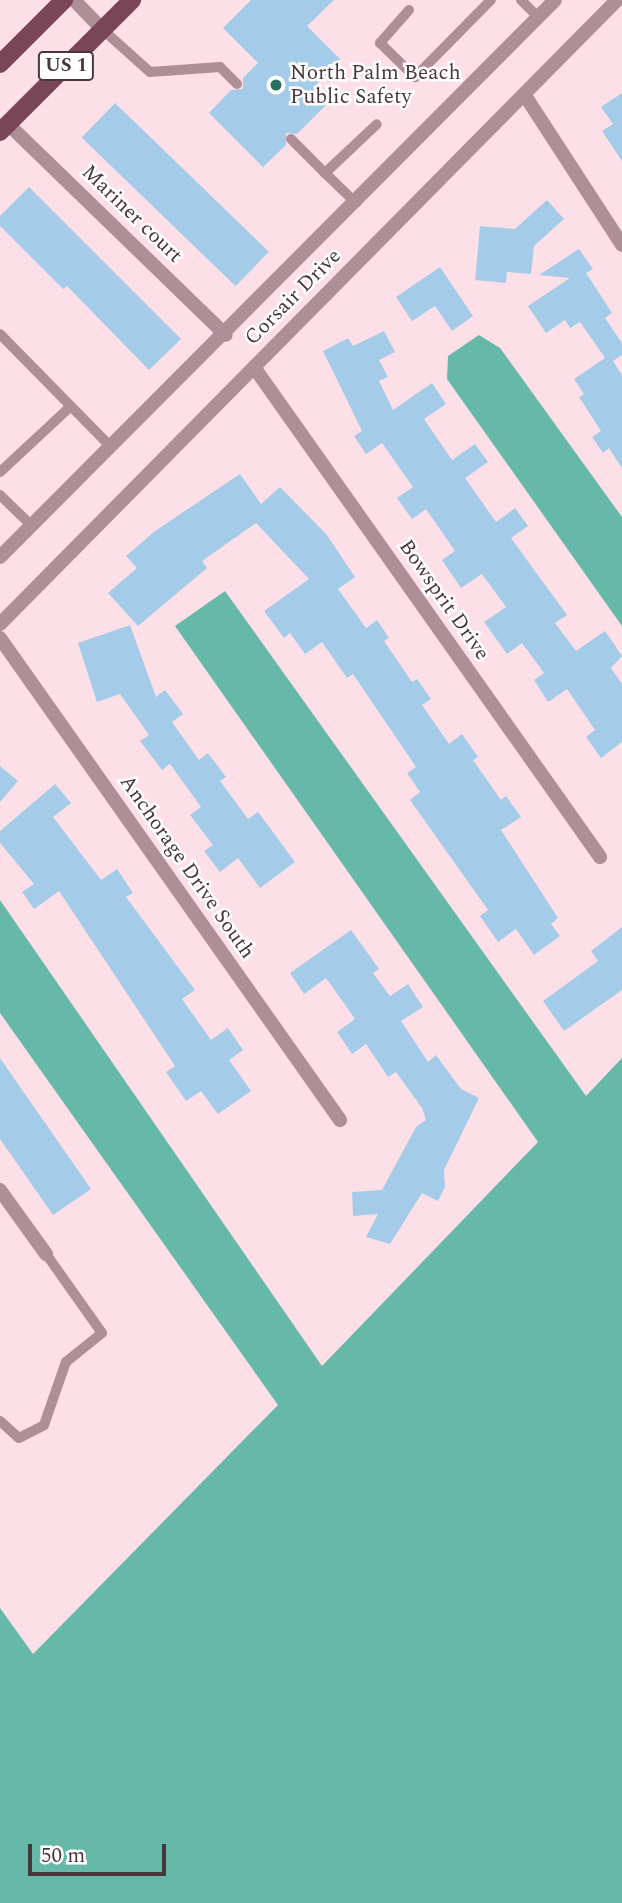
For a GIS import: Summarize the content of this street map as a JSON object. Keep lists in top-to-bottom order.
{
  "streets": {
    "main road": ["US 1"],
    "street": [
      "Mariner court",
      "Corsair Drive",
      "Bowsprit Drive",
      "Anchorage Drive South"
    ]
  },
  "crossings": [
    ["US 1", "Mariner court"],
    ["Corsair Drive", "Bowsprit Drive"]
  ],
  "places": ["North Palm Beach Public Safety"],
  "scale_bar": "50 m"
}
